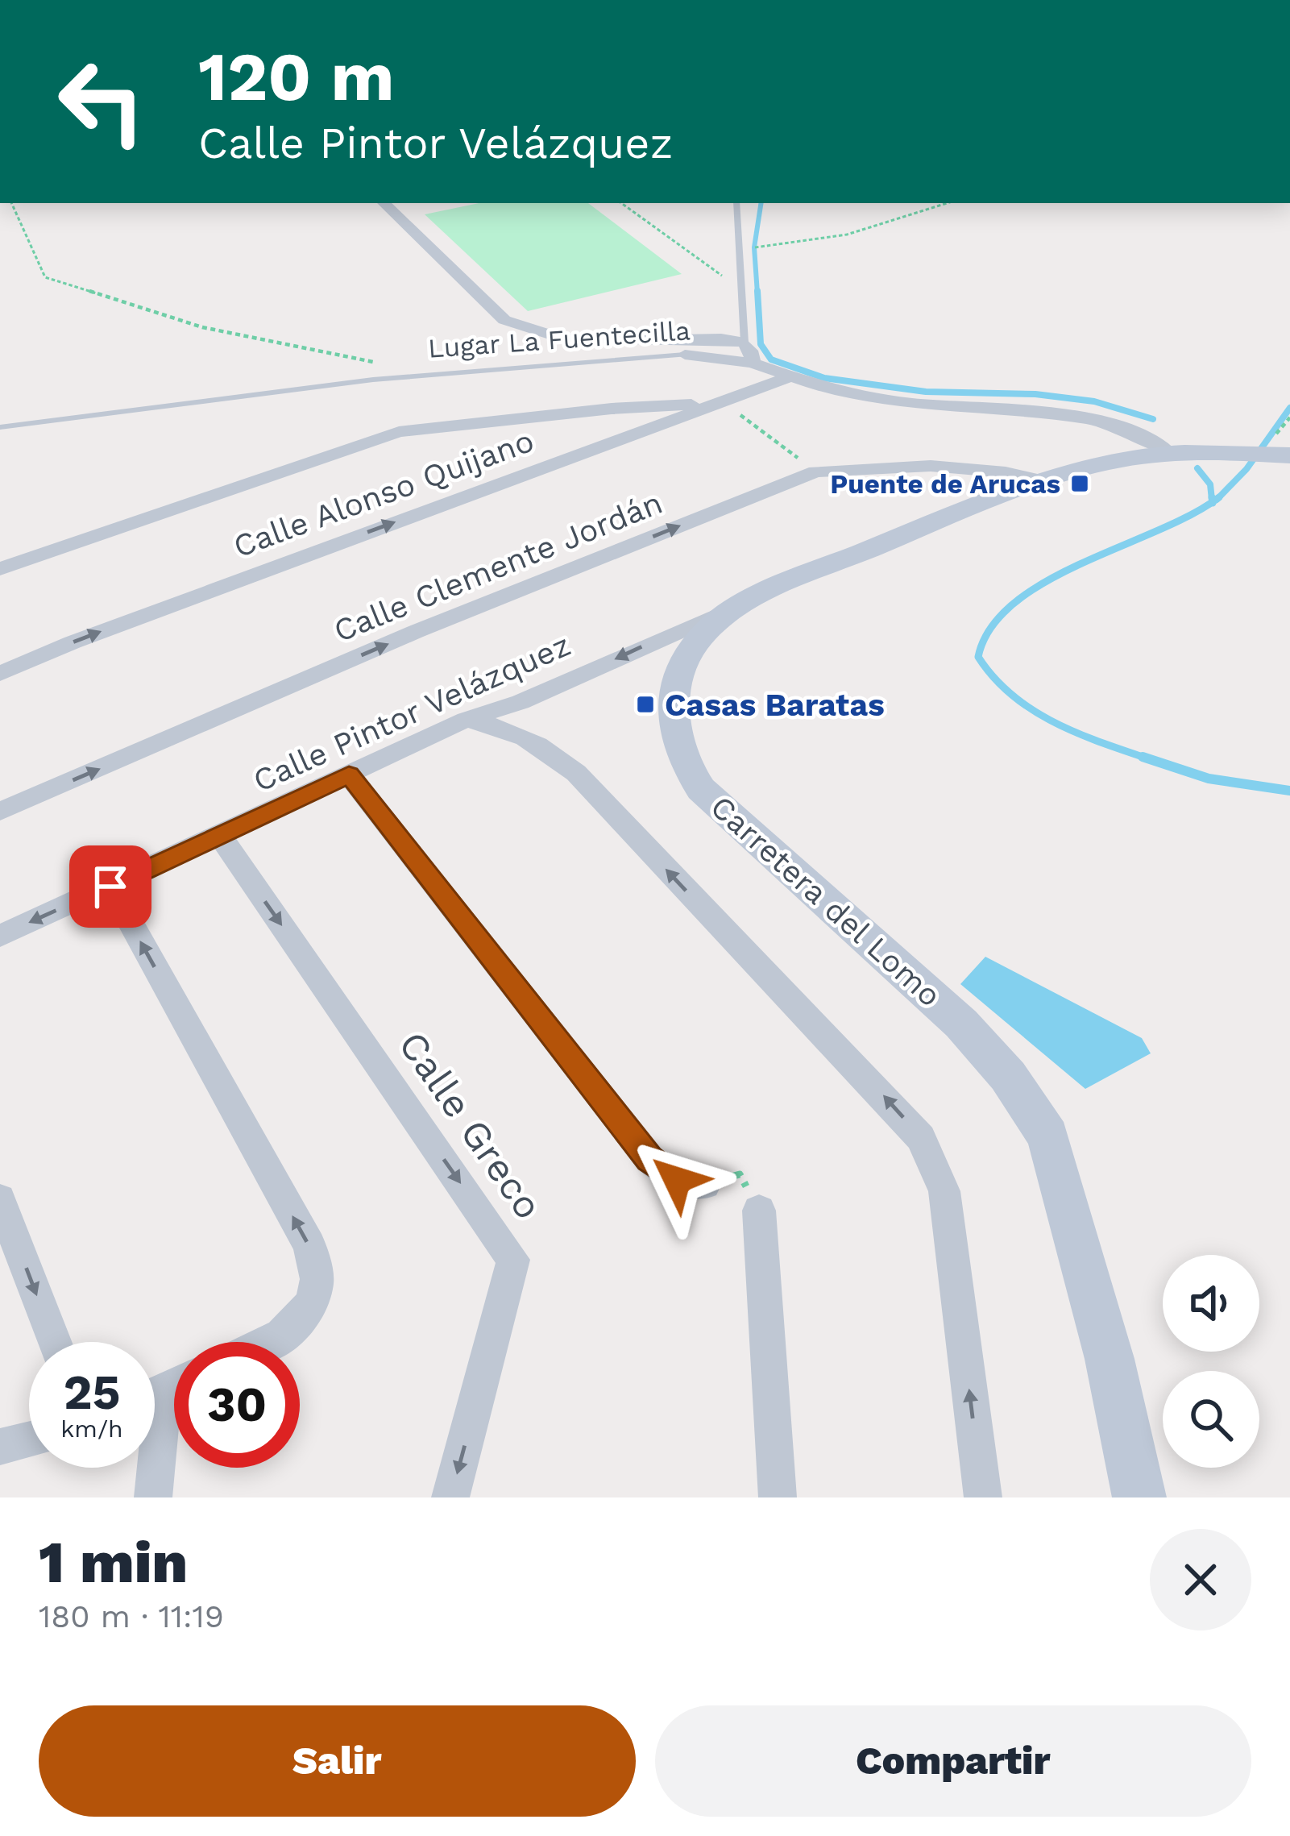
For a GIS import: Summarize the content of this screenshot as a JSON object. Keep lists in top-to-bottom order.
{
  "streets": {
    "main road": ["Carretera del Lomo"],
    "street": [
      "Lugar La Fuentecilla",
      "Calle Alonso Quijano",
      "Calle Clemente Jordán",
      "Calle Pintor Velázquez",
      "Calle Greco"
    ]
  },
  "crossings": [
    ["Lugar La Fuentecilla", "Calle Alonso Quijano"],
    ["Lugar La Fuentecilla", "Carretera del Lomo"],
    ["Calle Clemente Jordán", "Carretera del Lomo"],
    ["Calle Pintor Velázquez", "Carretera del Lomo"],
    ["Calle Pintor Velázquez", "Calle Greco"]
  ],
  "one_way": ["Calle Pintor Velázquez"],
  "places": {
    "transit": ["Puente de Arucas", "Casas Baratas"]
  },
  "page": {
    "turn": ["120 m", "Calle Pintor Velázquez"],
    "speed": "25 km/h",
    "limit": "30",
    "heading": ["1 min", "180 m · 11:19"],
    "buttons": ["Salir", "Compartir"]
  }
}
